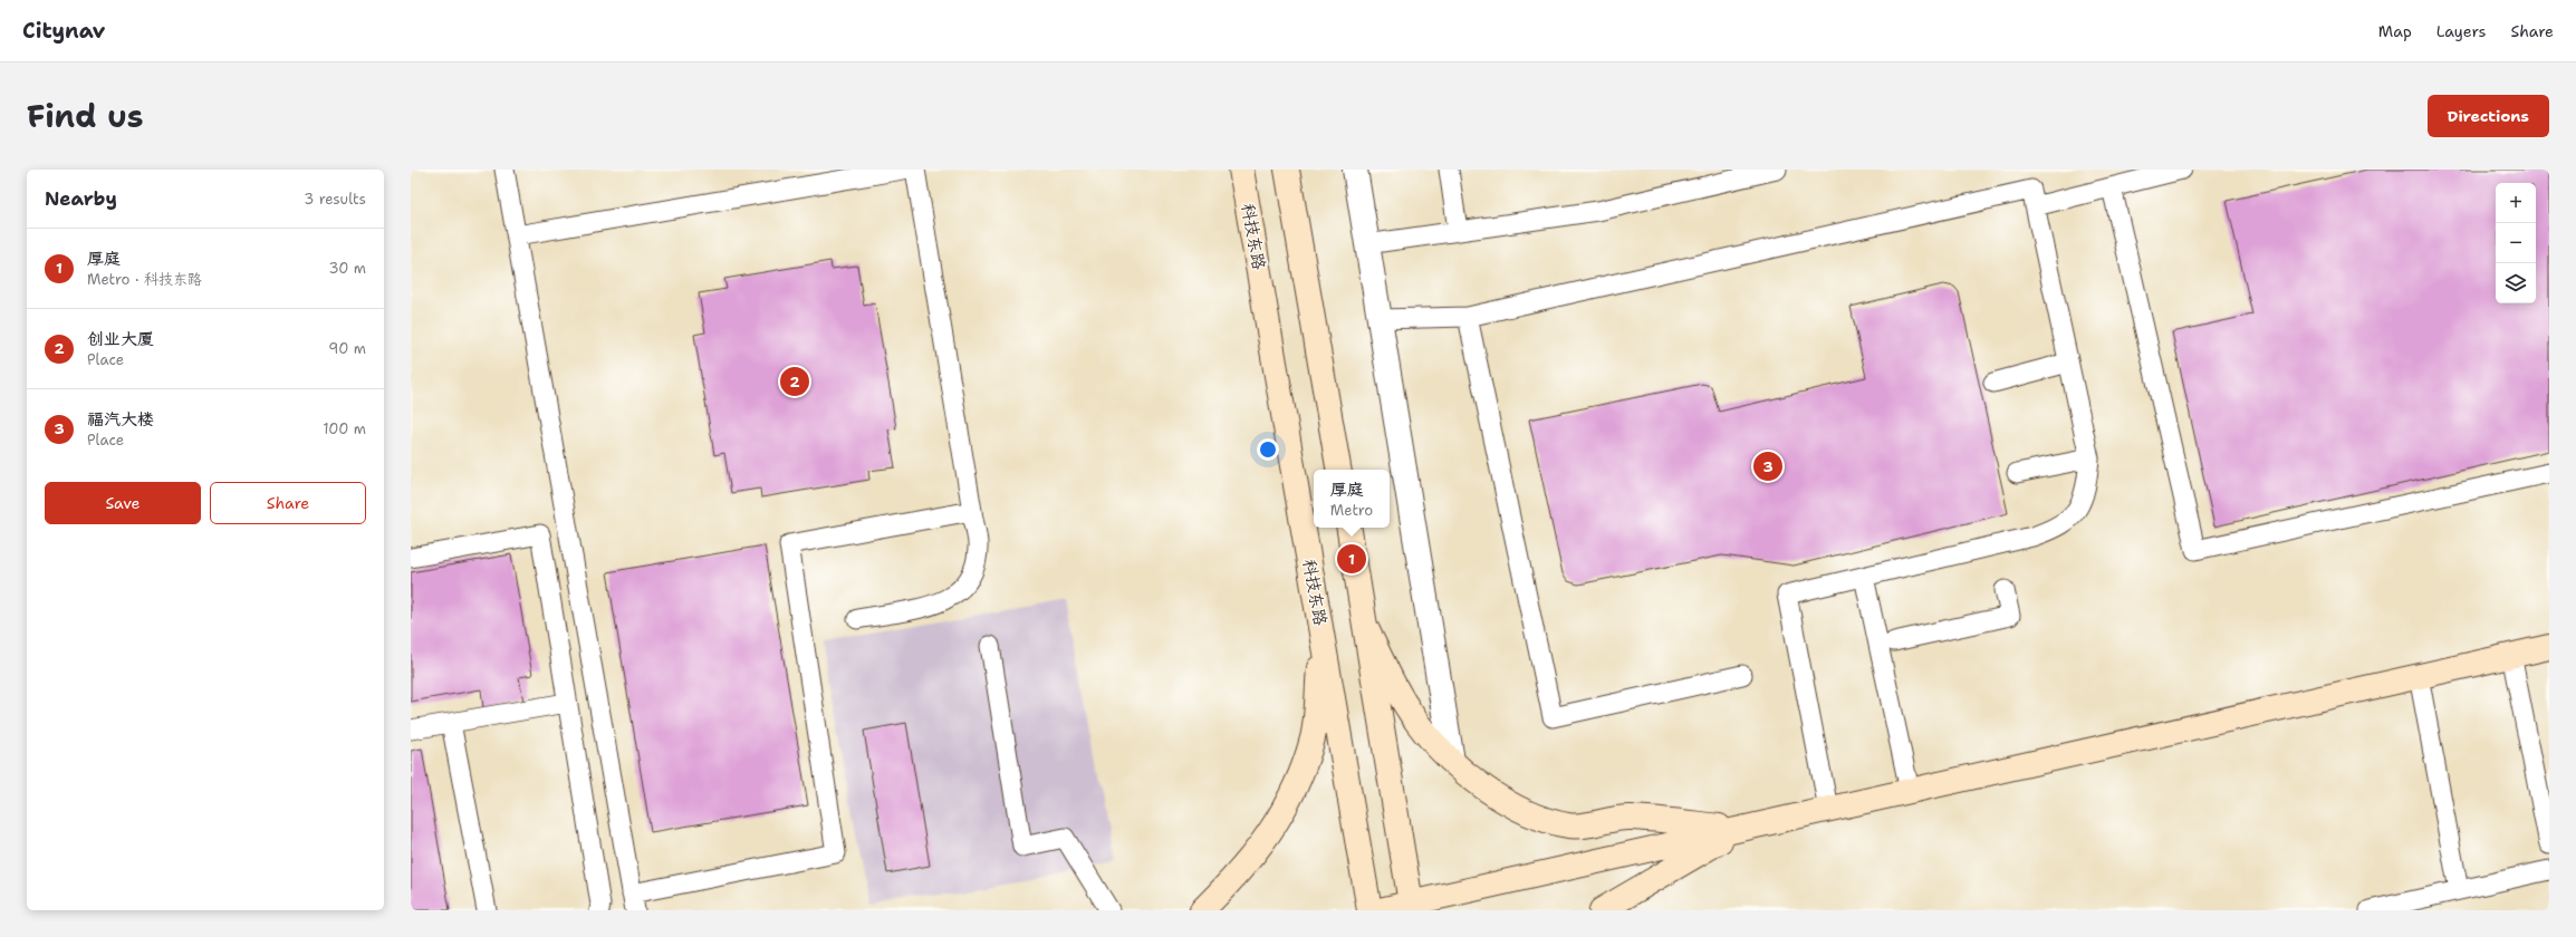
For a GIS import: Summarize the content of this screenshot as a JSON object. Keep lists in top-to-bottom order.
{
  "streets": {
    "main road": ["科技东路"]
  },
  "page": {
    "header": "Citynav",
    "nav": ["Map", "Layers", "Share"],
    "title": "Find us",
    "buttons": [
      "Directions",
      ["Save", "Share"]
    ],
    "heading": ["Nearby", "3 results"],
    "map_buttons": ["+", "−"],
    "list": [
      {
        "mark": "1",
        "name": "厚庭",
        "note": "Metro · 科技东路",
        "value": "30 m"
      },
      {
        "mark": "2",
        "name": "创业大厦",
        "note": "Place",
        "value": "90 m"
      },
      {
        "mark": "3",
        "name": "福汽大楼",
        "note": "Place",
        "value": "100 m"
      }
    ],
    "pins": ["2", "3", "1"],
    "popup": ["厚庭", "Metro"]
  }
}
